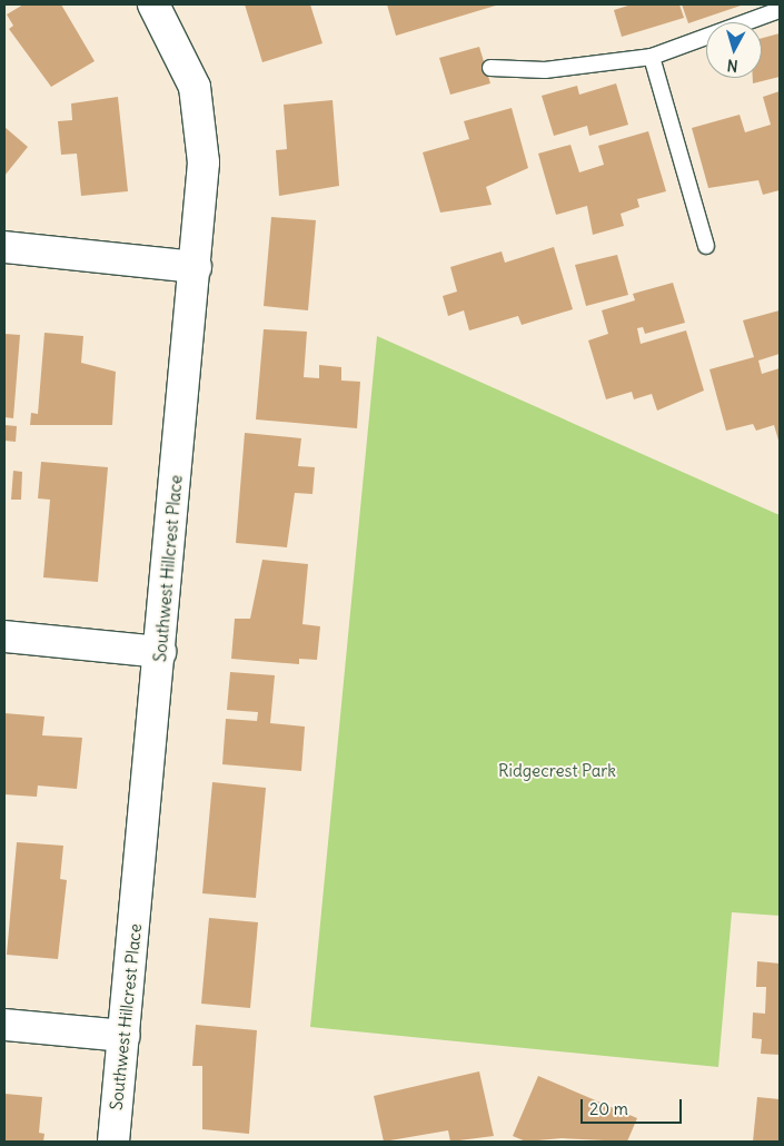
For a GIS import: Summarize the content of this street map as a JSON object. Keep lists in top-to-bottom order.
{
  "streets": {
    "street": ["Southwest Hillcrest Place"]
  },
  "parks": ["Ridgecrest Park"],
  "scale_bar": "20 m",
  "north": "bottom"
}
